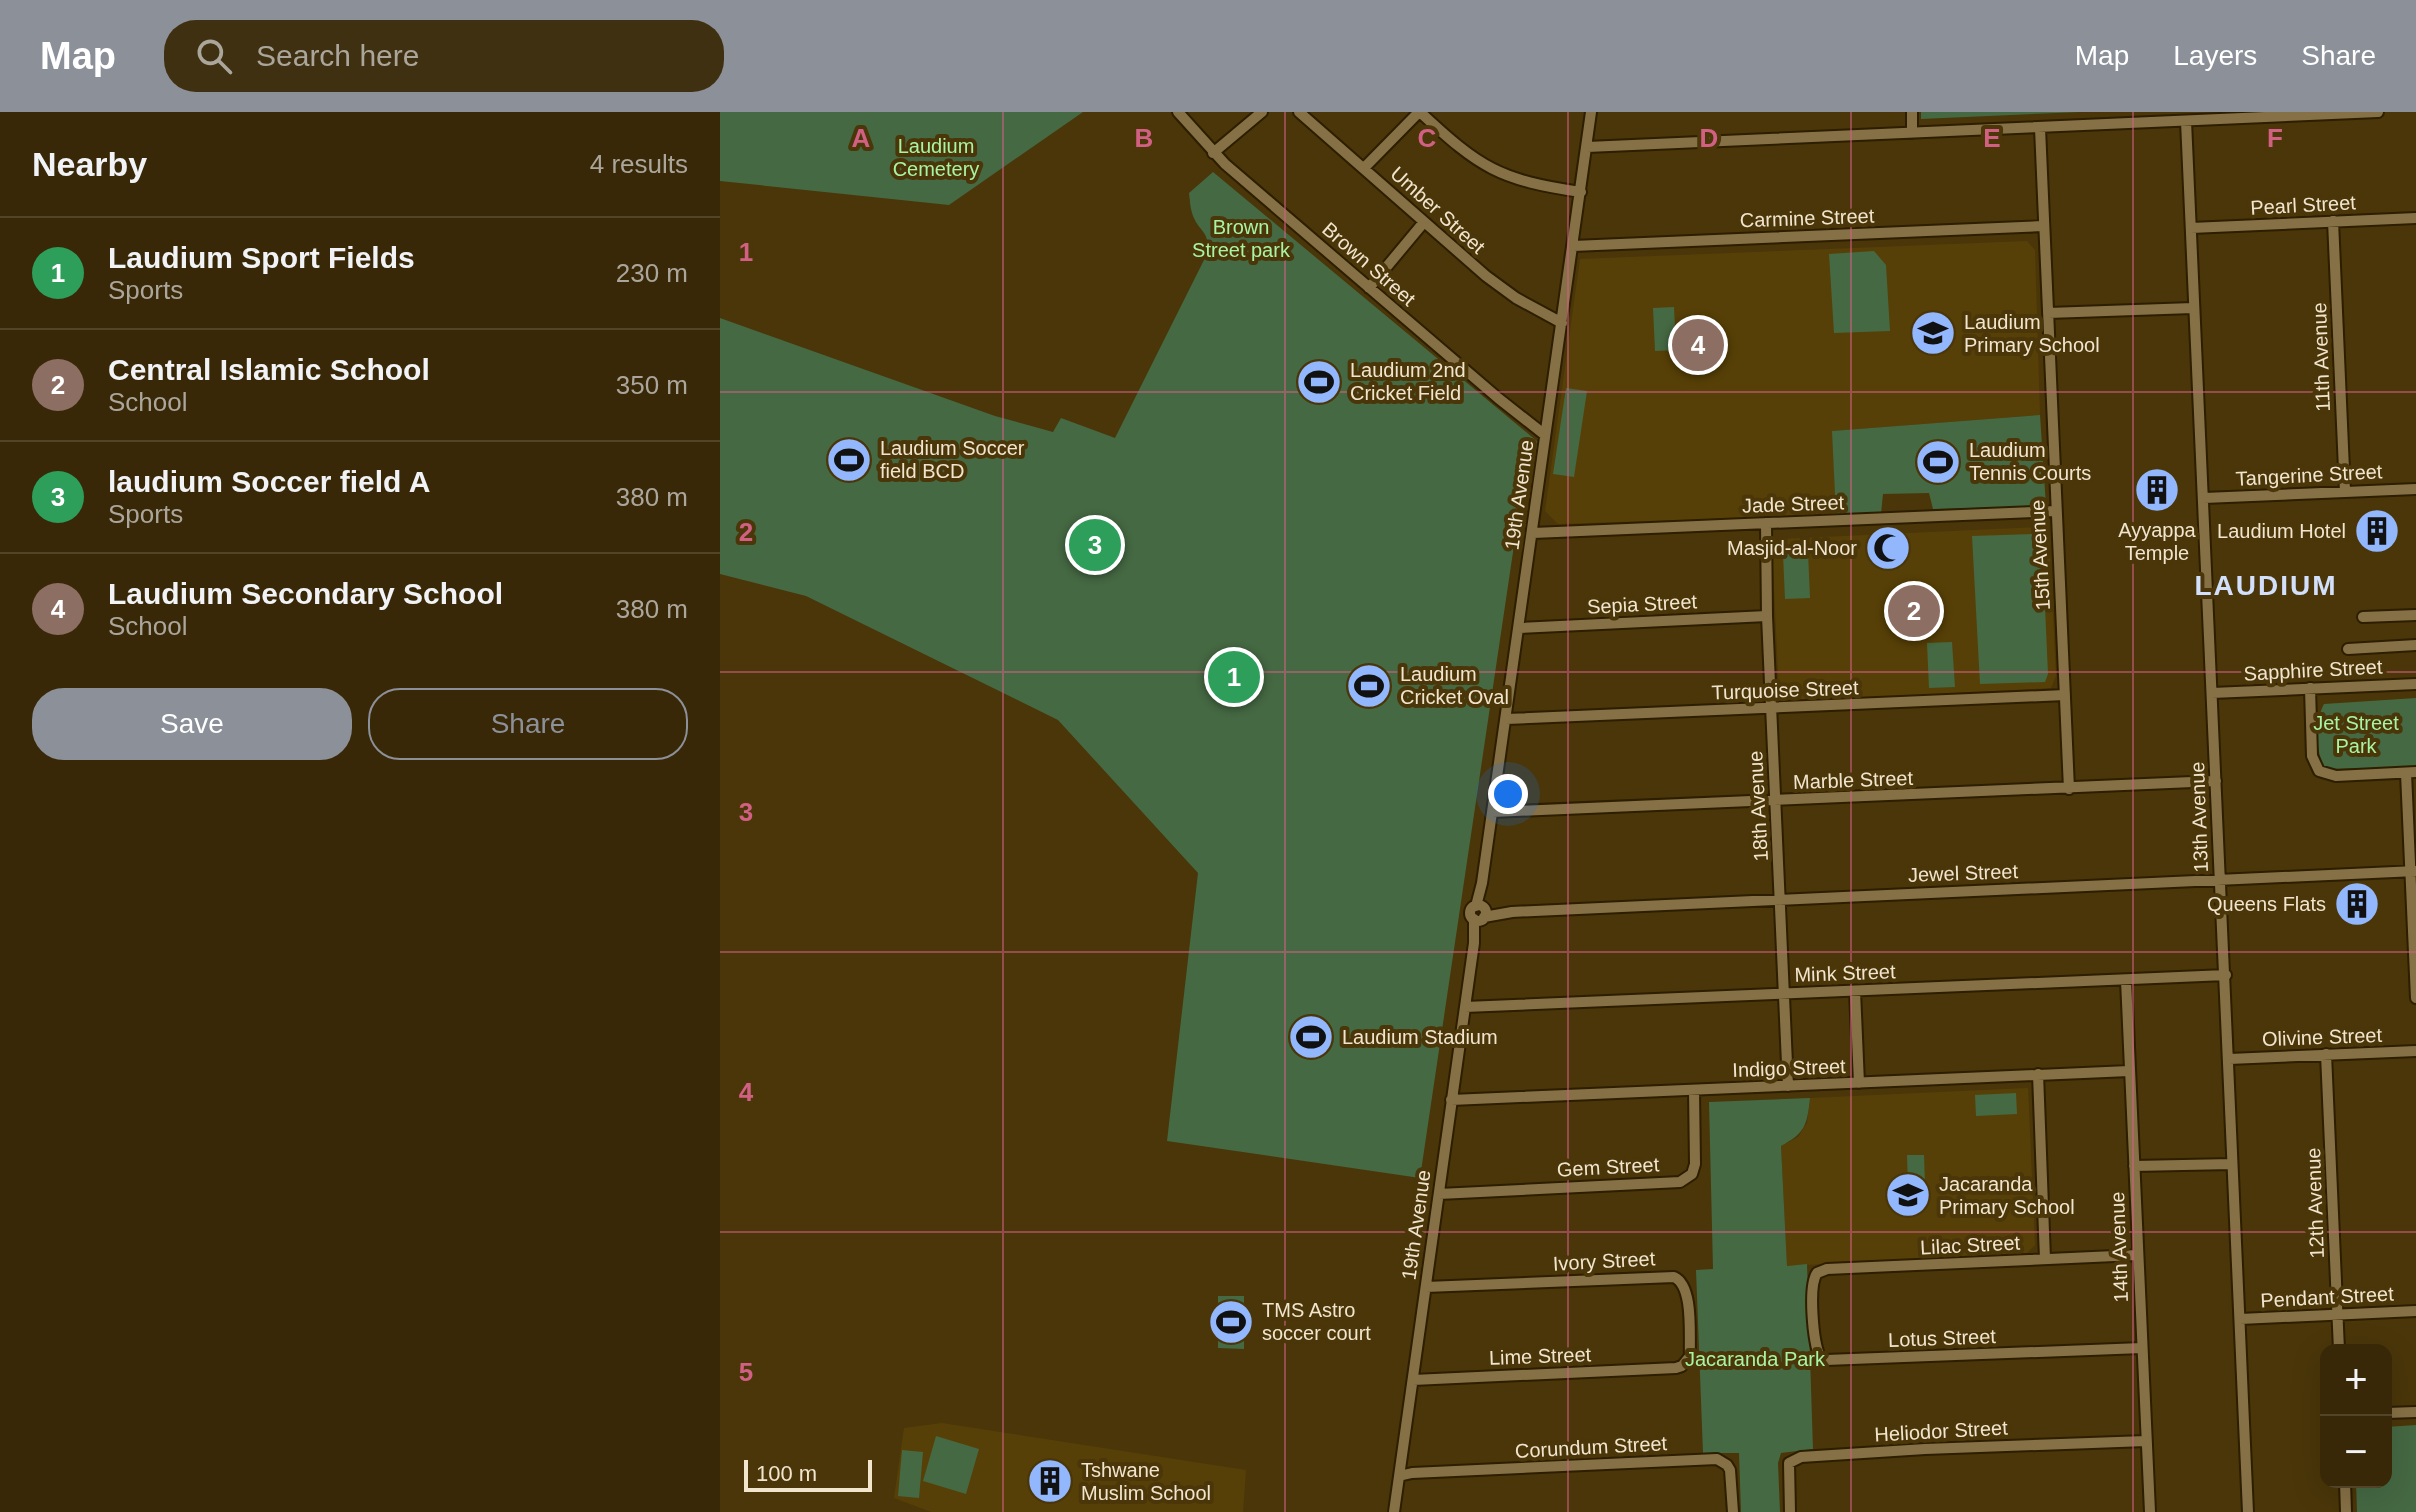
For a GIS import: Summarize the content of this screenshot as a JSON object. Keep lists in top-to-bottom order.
{
  "streets": {
    "street": [
      "Pearl Street",
      "Umber Street",
      "Carmine Street",
      "Brown Street",
      "11th Avenue",
      "Tangerine Street",
      "19th Avenue",
      "Jade Street",
      "15th Avenue",
      "Sepia Street",
      "Sapphire Street",
      "Turquoise Street",
      "Marble Street",
      "18th Avenue",
      "13th Avenue",
      "Jewel Street",
      "Mink Street",
      "Olivine Street",
      "Indigo Street",
      "Gem Street",
      "12th Avenue",
      "Lilac Street",
      "14th Avenue",
      "Ivory Street",
      "Pendant Street",
      "Lotus Street",
      "Lime Street",
      "Heliodor Street",
      "Corundum Street"
    ]
  },
  "crossings": [
    ["Pearl Street", "11th Avenue"],
    ["Pearl Street", "13th Avenue"],
    ["Umber Street", "19th Avenue"],
    ["Carmine Street", "19th Avenue"],
    ["Carmine Street", "15th Avenue"],
    ["Brown Street", "19th Avenue"],
    ["11th Avenue", "Tangerine Street"],
    ["Tangerine Street", "13th Avenue"],
    ["19th Avenue", "Jade Street"],
    ["19th Avenue", "Sepia Street"],
    ["19th Avenue", "Turquoise Street"],
    ["19th Avenue", "Marble Street"],
    ["19th Avenue", "Jewel Street"],
    ["19th Avenue", "Mink Street"],
    ["19th Avenue", "Indigo Street"],
    ["19th Avenue", "Gem Street"],
    ["19th Avenue", "Ivory Street"],
    ["19th Avenue", "Lime Street"],
    ["19th Avenue", "Corundum Street"],
    ["Jade Street", "15th Avenue"],
    ["Jade Street", "18th Avenue"],
    ["15th Avenue", "Turquoise Street"],
    ["15th Avenue", "Marble Street"],
    ["Sepia Street", "18th Avenue"],
    ["Sapphire Street", "13th Avenue"],
    ["Turquoise Street", "18th Avenue"],
    ["Marble Street", "18th Avenue"],
    ["Marble Street", "13th Avenue"],
    ["18th Avenue", "Jewel Street"],
    ["18th Avenue", "Mink Street"],
    ["18th Avenue", "Indigo Street"],
    ["13th Avenue", "Jewel Street"],
    ["13th Avenue", "Mink Street"],
    ["13th Avenue", "Olivine Street"],
    ["13th Avenue", "Pendant Street"],
    ["Mink Street", "14th Avenue"],
    ["Olivine Street", "12th Avenue"],
    ["Indigo Street", "Gem Street"],
    ["Indigo Street", "14th Avenue"],
    ["12th Avenue", "Pendant Street"],
    ["Lilac Street", "14th Avenue"],
    ["Lilac Street", "Lotus Street"],
    ["14th Avenue", "Lotus Street"],
    ["14th Avenue", "Heliodor Street"],
    ["Ivory Street", "Lime Street"]
  ],
  "districts": ["LAUDIUM"],
  "parks": [
    "Laudium Cemetery",
    "Brown Street park",
    "Jet Street Park",
    "Jacaranda Park"
  ],
  "places": {
    "school or university": ["Laudium Primary School", "Jacaranda Primary School"],
    "sports": [
      "Laudium 2nd Cricket Field",
      "Laudium Soccer field BCD",
      "Laudium Tennis Courts",
      "Laudium Cricket Oval",
      "Laudium Stadium",
      "TMS Astro soccer court"
    ],
    "building": [
      "Ayyappa Temple",
      "Laudium Hotel",
      "Queens Flats",
      "Tshwane Muslim School"
    ],
    "mosque": ["Masjid-al-Noor"]
  },
  "scale_bar": "100 m",
  "page": {
    "header": "Map",
    "search": "Search here",
    "nav": ["Map", "Layers", "Share"],
    "heading": ["Nearby", "4 results"],
    "list": [
      {
        "mark": "1",
        "name": "Laudium Sport Fields",
        "note": "Sports",
        "value": "230 m"
      },
      {
        "mark": "2",
        "name": "Central Islamic School",
        "note": "School",
        "value": "350 m"
      },
      {
        "mark": "3",
        "name": "laudium Soccer field A",
        "note": "Sports",
        "value": "380 m"
      },
      {
        "mark": "4",
        "name": "Laudium Secondary School",
        "note": "School",
        "value": "380 m"
      }
    ],
    "pins": [
      "4",
      "3",
      "2",
      "1"
    ],
    "buttons": ["Save", "Share"],
    "map_buttons": ["+", "−"],
    "scale": "100 m"
  },
  "grid": {
    "columns": [
      "A",
      "B",
      "C",
      "D",
      "E",
      "F"
    ],
    "rows": [
      "1",
      "2",
      "3",
      "4",
      "5"
    ]
  }
}
